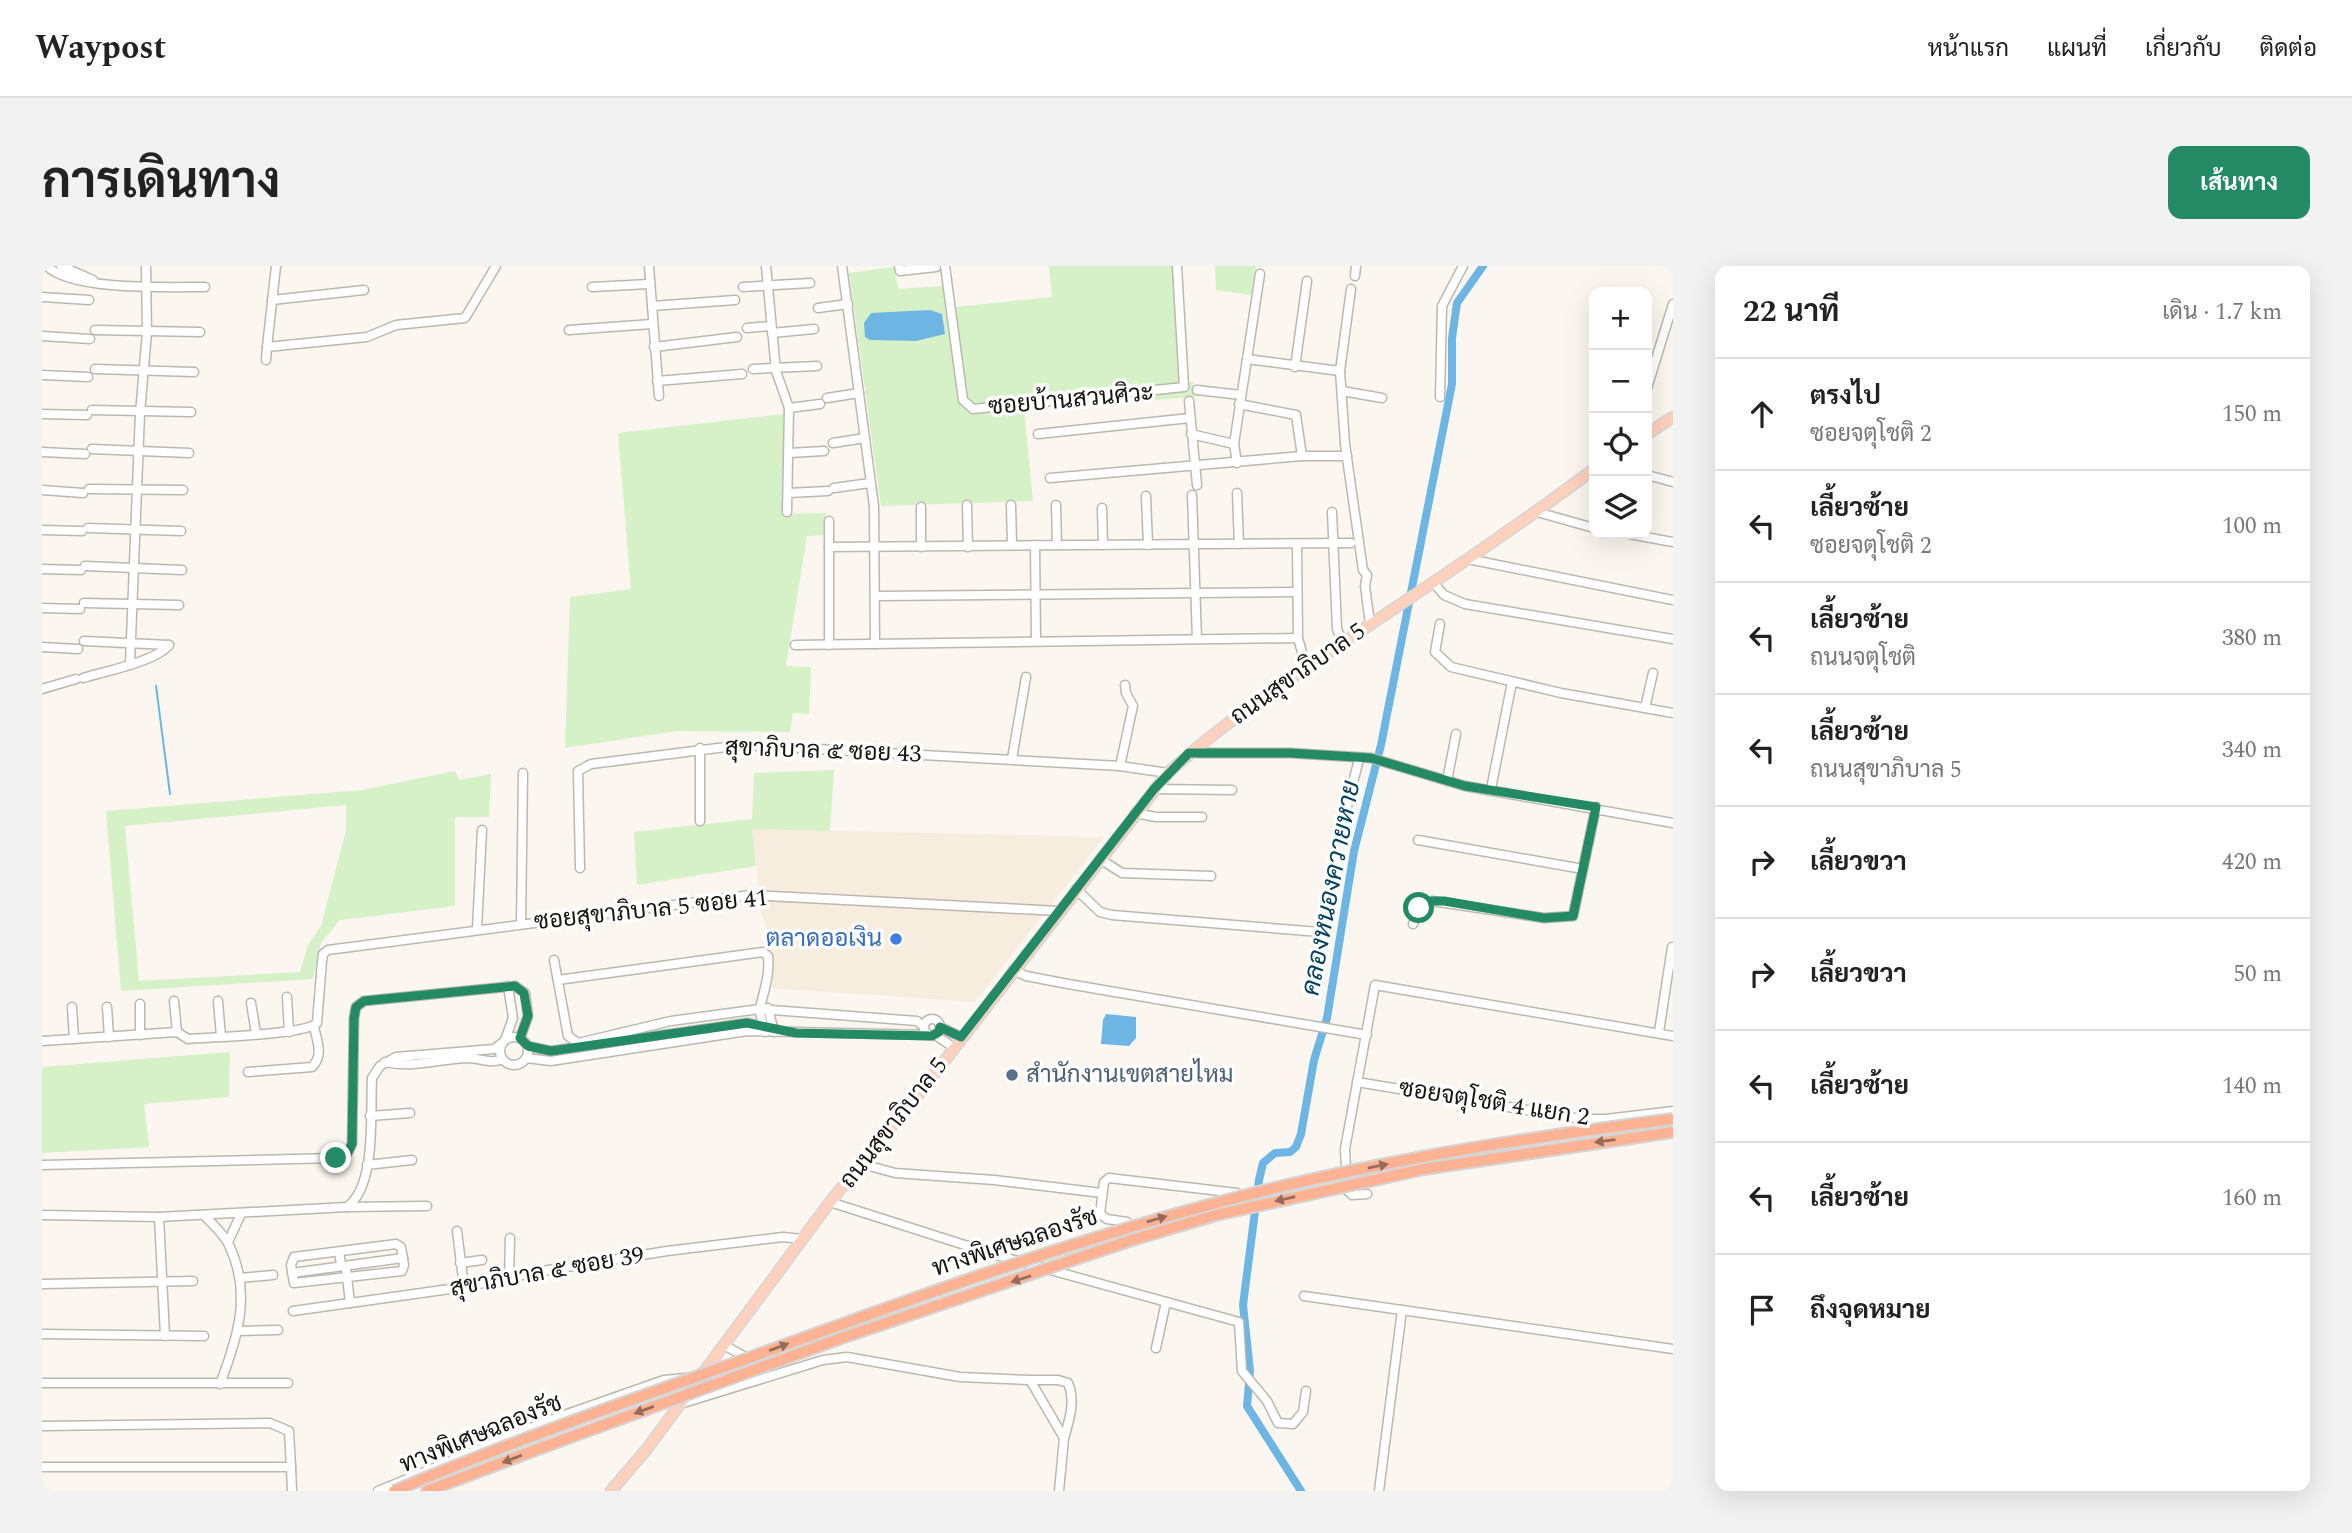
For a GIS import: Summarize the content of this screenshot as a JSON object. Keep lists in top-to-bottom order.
{
  "streets": {
    "highway": ["ทางพิเศษฉลองรัช"],
    "main road": ["ถนนสุขาภิบาล 5"],
    "street": [
      "ซอยบ้านสวนศิวะ",
      "สุขาภิบาล ๕ ซอย 43",
      "ซอยสุขาภิบาล 5 ซอย 41",
      "ซอยจตุโชติ 4 แยก 2",
      "สุขาภิบาล ๕ ซอย 39"
    ]
  },
  "crossings": [
    ["ถนนสุขาภิบาล 5", "สุขาภิบาล ๕ ซอย 43"],
    ["ถนนสุขาภิบาล 5", "ซอยสุขาภิบาล 5 ซอย 41"],
    ["ถนนสุขาภิบาล 5", "สุขาภิบาล ๕ ซอย 39"]
  ],
  "water": ["คลองหนองควายหาย"],
  "places": ["ตลาดออเงิน", "สำนักงานเขตสายไหม"],
  "page": {
    "header": "Waypost",
    "nav": [
      "หน้าแรก",
      "แผนที่",
      "เกี่ยวกับ",
      "ติดต่อ"
    ],
    "title": "การเดินทาง",
    "buttons": "เส้นทาง",
    "heading": ["22 นาที", "เดิน · 1.7 km"],
    "map_buttons": ["+", "−"],
    "list": [
      ["ตรงไป", "ซอยจตุโชติ 2", "150 m"],
      ["เลี้ยวซ้าย", "ซอยจตุโชติ 2", "100 m"],
      ["เลี้ยวซ้าย", "ถนนจตุโชติ", "380 m"],
      ["เลี้ยวซ้าย", "ถนนสุขาภิบาล 5", "340 m"],
      ["เลี้ยวขวา", "420 m"],
      ["เลี้ยวขวา", "50 m"],
      ["เลี้ยวซ้าย", "140 m"],
      ["เลี้ยวซ้าย", "160 m"],
      "ถึงจุดหมาย"
    ]
  }
}
